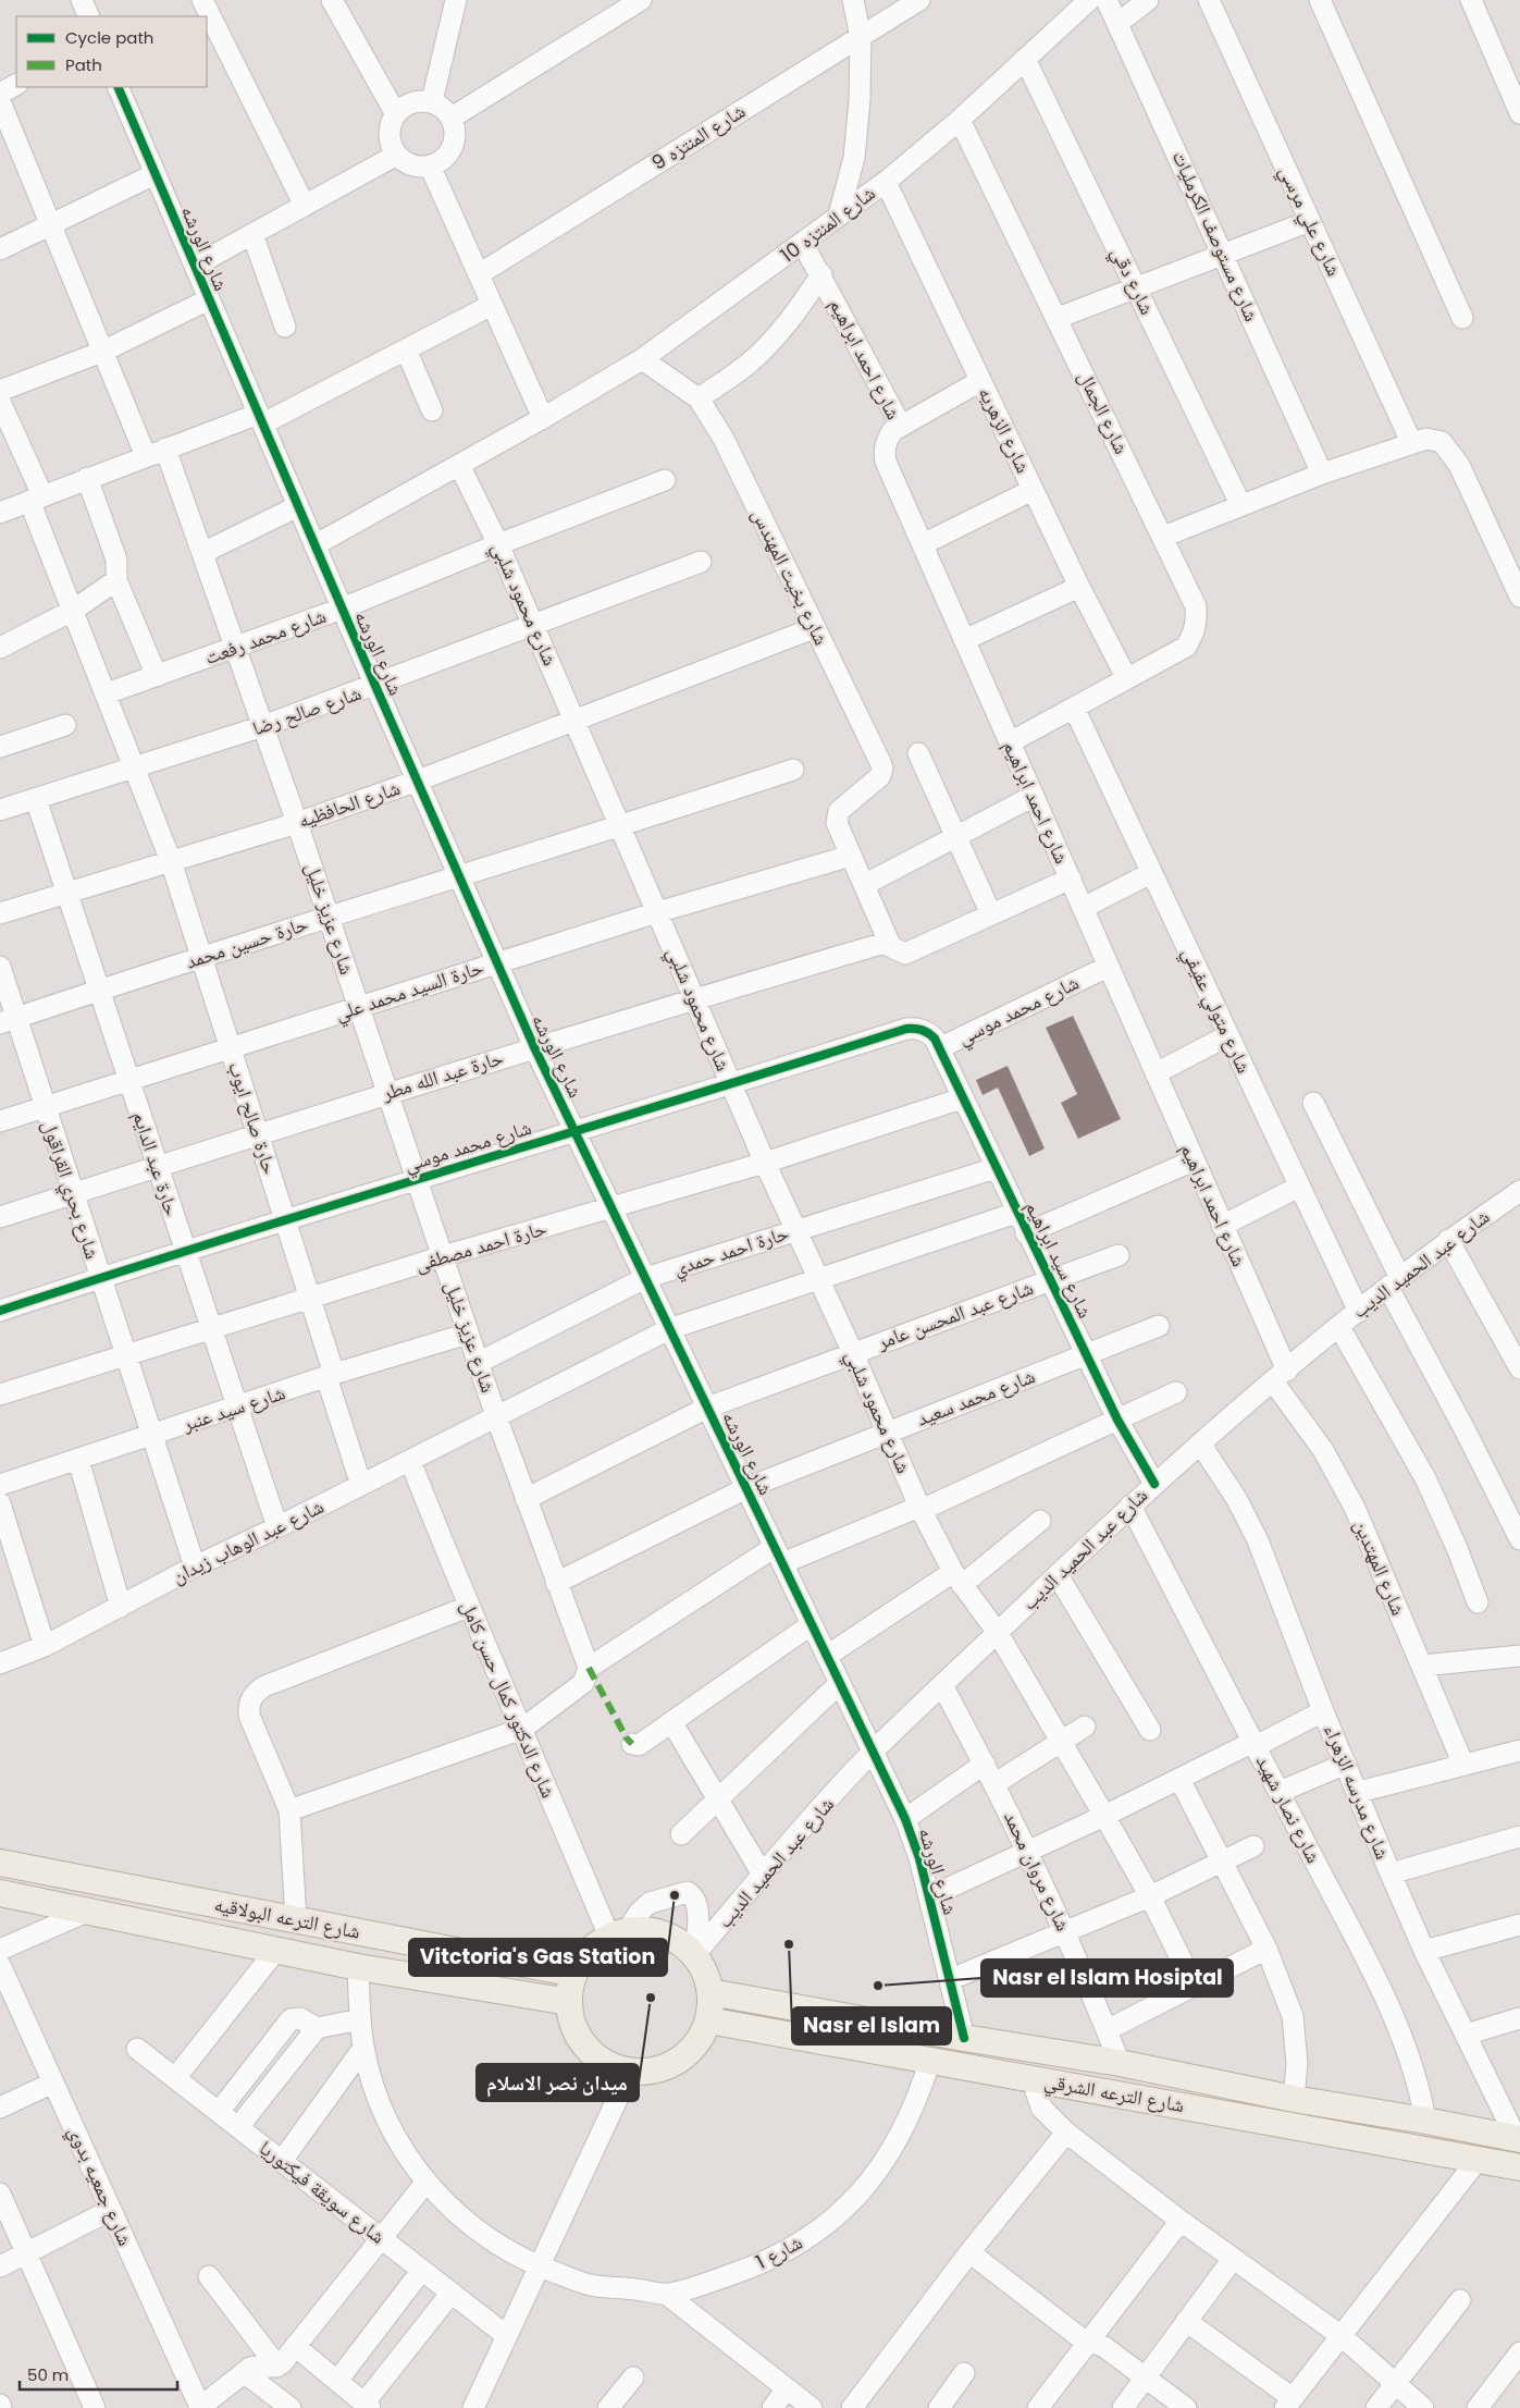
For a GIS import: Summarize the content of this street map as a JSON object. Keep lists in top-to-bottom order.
{
  "streets": {
    "main road": ["شارع الترعه البولاقيه", "شارع الترعه الشرقي"],
    "street": [
      "شارع المنتزه 9",
      "شارع علي مرسي",
      "شارع المنتزه 10",
      "شارع مستوصف الكرمليات",
      "شارع الورشه",
      "شارع دقي",
      "شارع احمد ابراهيم",
      "شارع الجمال",
      "شارع الزهريه",
      "شارع بخيت المهندس",
      "شارع محمود شلبي",
      "شارع محمد رفعت",
      "شارع صالح رضا",
      "شارع الحافظيه",
      "شارع عزيز خليل",
      "حارة حسين محمد",
      "حارة السيد محمد علي",
      "شارع محمد موسي",
      "شارع متولي عفيفي",
      "حارة عبد الله مطر",
      "حارة صالح ايوب",
      "حارة عبد الدايم",
      "شارع بحري القراقول",
      "حارة احمد مصطفى",
      "حارة احمد حمدي",
      "شارع سيد ابراهيم",
      "شارع عبد الحميد الديب",
      "شارع عبد المحسن عامر",
      "شارع محمد سعيد",
      "شارع سيد عنبر",
      "شارع عبد الوهاب زيدان",
      "شارع المهتدين",
      "شارع الدكتور كمال حسن كامل",
      "شارع مدرسه الزهراء",
      "شارع نصار شهيد",
      "شارع مروان محمد",
      "شارع جمعيه بدوي",
      "شارع سويقة فيكتوريا",
      "شارع 1"
    ]
  },
  "crossings": [
    ["شارع المنتزه 10", "شارع الورشه"],
    ["شارع المنتزه 10", "شارع دقي"],
    ["شارع المنتزه 10", "شارع احمد ابراهيم"],
    ["شارع المنتزه 10", "شارع الجمال"],
    ["شارع المنتزه 10", "شارع الزهريه"],
    ["شارع المنتزه 10", "شارع بخيت المهندس"],
    ["شارع المنتزه 10", "شارع محمود شلبي"],
    ["شارع الورشه", "شارع محمد رفعت"],
    ["شارع الورشه", "شارع صالح رضا"],
    ["شارع الورشه", "شارع الحافظيه"],
    ["شارع الورشه", "حارة حسين محمد"],
    ["شارع الورشه", "حارة السيد محمد علي"],
    ["شارع الورشه", "شارع محمد موسي"],
    ["شارع الورشه", "حارة عبد الله مطر"],
    ["شارع الورشه", "حارة احمد مصطفى"],
    ["شارع الورشه", "حارة احمد حمدي"],
    ["شارع الورشه", "شارع عبد الحميد الديب"],
    ["شارع الورشه", "شارع عبد المحسن عامر"],
    ["شارع الورشه", "شارع محمد سعيد"],
    ["شارع الورشه", "شارع عبد الوهاب زيدان"],
    ["شارع الورشه", "شارع الترعه الشرقي"],
    ["شارع احمد ابراهيم", "شارع الجمال"],
    ["شارع احمد ابراهيم", "شارع محمد موسي"],
    ["شارع احمد ابراهيم", "شارع عبد الحميد الديب"],
    ["شارع احمد ابراهيم", "شارع المهتدين"],
    ["شارع الجمال", "شارع الزهريه"],
    ["شارع الجمال", "شارع متولي عفيفي"],
    ["شارع بخيت المهندس", "شارع الحافظيه"],
    ["شارع بخيت المهندس", "حارة السيد محمد علي"],
    ["شارع محمود شلبي", "شارع محمد رفعت"],
    ["شارع محمود شلبي", "شارع صالح رضا"],
    ["شارع محمود شلبي", "شارع الحافظيه"],
    ["شارع محمود شلبي", "حارة حسين محمد"],
    ["شارع محمود شلبي", "حارة السيد محمد علي"],
    ["شارع محمود شلبي", "شارع محمد موسي"],
    ["شارع محمود شلبي", "حارة عبد الله مطر"],
    ["شارع محمود شلبي", "حارة احمد مصطفى"],
    ["شارع محمود شلبي", "حارة احمد حمدي"],
    ["شارع محمود شلبي", "شارع عبد الحميد الديب"],
    ["شارع محمود شلبي", "شارع عبد المحسن عامر"],
    ["شارع محمود شلبي", "شارع محمد سعيد"],
    ["شارع محمود شلبي", "شارع عبد الوهاب زيدان"],
    ["شارع محمد رفعت", "شارع عزيز خليل"],
    ["شارع محمد رفعت", "حارة صالح ايوب"],
    ["شارع صالح رضا", "شارع عزيز خليل"],
    ["شارع صالح رضا", "حارة صالح ايوب"],
    ["شارع صالح رضا", "حارة عبد الدايم"],
    ["شارع الحافظيه", "شارع عزيز خليل"],
    ["شارع الحافظيه", "حارة صالح ايوب"],
    ["شارع الحافظيه", "حارة عبد الدايم"],
    ["شارع عزيز خليل", "حارة حسين محمد"],
    ["شارع عزيز خليل", "حارة السيد محمد علي"],
    ["شارع عزيز خليل", "شارع محمد موسي"],
    ["شارع عزيز خليل", "حارة عبد الله مطر"],
    ["شارع عزيز خليل", "حارة احمد مصطفى"],
    ["شارع عزيز خليل", "حارة احمد حمدي"],
    ["شارع عزيز خليل", "شارع عبد المحسن عامر"],
    ["شارع عزيز خليل", "شارع محمد سعيد"],
    ["شارع عزيز خليل", "شارع سيد عنبر"],
    ["شارع عزيز خليل", "شارع عبد الوهاب زيدان"],
    ["حارة حسين محمد", "حارة صالح ايوب"],
    ["حارة حسين محمد", "حارة عبد الدايم"],
    ["حارة حسين محمد", "شارع بحري القراقول"],
    ["حارة السيد محمد علي", "حارة صالح ايوب"],
    ["حارة السيد محمد علي", "حارة عبد الدايم"],
    ["حارة السيد محمد علي", "شارع بحري القراقول"],
    ["شارع محمد موسي", "حارة صالح ايوب"],
    ["شارع محمد موسي", "حارة عبد الدايم"],
    ["شارع محمد موسي", "شارع بحري القراقول"],
    ["شارع محمد موسي", "شارع سيد ابراهيم"],
    ["شارع متولي عفيفي", "شارع عبد الحميد الديب"],
    ["حارة عبد الله مطر", "حارة صالح ايوب"],
    ["حارة عبد الله مطر", "حارة عبد الدايم"],
    ["حارة عبد الله مطر", "شارع بحري القراقول"],
    ["حارة صالح ايوب", "حارة احمد مصطفى"],
    ["حارة صالح ايوب", "شارع سيد عنبر"],
    ["حارة صالح ايوب", "شارع عبد الوهاب زيدان"],
    ["حارة عبد الدايم", "حارة احمد مصطفى"],
    ["حارة عبد الدايم", "شارع سيد عنبر"],
    ["حارة عبد الدايم", "شارع عبد الوهاب زيدان"],
    ["شارع بحري القراقول", "حارة احمد مصطفى"],
    ["شارع بحري القراقول", "شارع سيد عنبر"],
    ["شارع بحري القراقول", "شارع عبد الوهاب زيدان"],
    ["حارة احمد مصطفى", "شارع سيد ابراهيم"],
    ["حارة احمد حمدي", "شارع سيد ابراهيم"],
    ["شارع سيد ابراهيم", "شارع عبد الحميد الديب"],
    ["شارع سيد ابراهيم", "شارع عبد المحسن عامر"],
    ["شارع سيد ابراهيم", "شارع محمد سعيد"],
    ["شارع سيد ابراهيم", "شارع عبد الوهاب زيدان"],
    ["شارع عبد الحميد الديب", "شارع المهتدين"],
    ["شارع عبد الحميد الديب", "شارع الدكتور كمال حسن كامل"],
    ["شارع عبد الحميد الديب", "شارع مدرسه الزهراء"],
    ["شارع عبد الحميد الديب", "شارع نصار شهيد"],
    ["شارع عبد الحميد الديب", "شارع مروان محمد"],
    ["شارع عبد الحميد الديب", "شارع الترعه البولاقيه"],
    ["شارع عبد الحميد الديب", "شارع الترعه الشرقي"],
    ["شارع عبد الوهاب زيدان", "شارع الدكتور كمال حسن كامل"],
    ["شارع الدكتور كمال حسن كامل", "شارع الترعه البولاقيه"],
    ["شارع الدكتور كمال حسن كامل", "شارع الترعه الشرقي"],
    ["شارع مدرسه الزهراء", "شارع الترعه الشرقي"],
    ["شارع نصار شهيد", "شارع الترعه الشرقي"],
    ["شارع مروان محمد", "شارع الترعه الشرقي"],
    ["شارع الترعه البولاقيه", "شارع الترعه الشرقي"],
    ["شارع الترعه البولاقيه", "شارع 1"],
    ["شارع الترعه الشرقي", "شارع 1"]
  ],
  "places": [
    "Vitctoria's Gas Station",
    "Nasr el Islam",
    "Nasr el Islam Hosiptal",
    "ميدان نصر الاسلام"
  ],
  "legend": ["Cycle path", "Path"],
  "scale_bar": "50 m"
}
